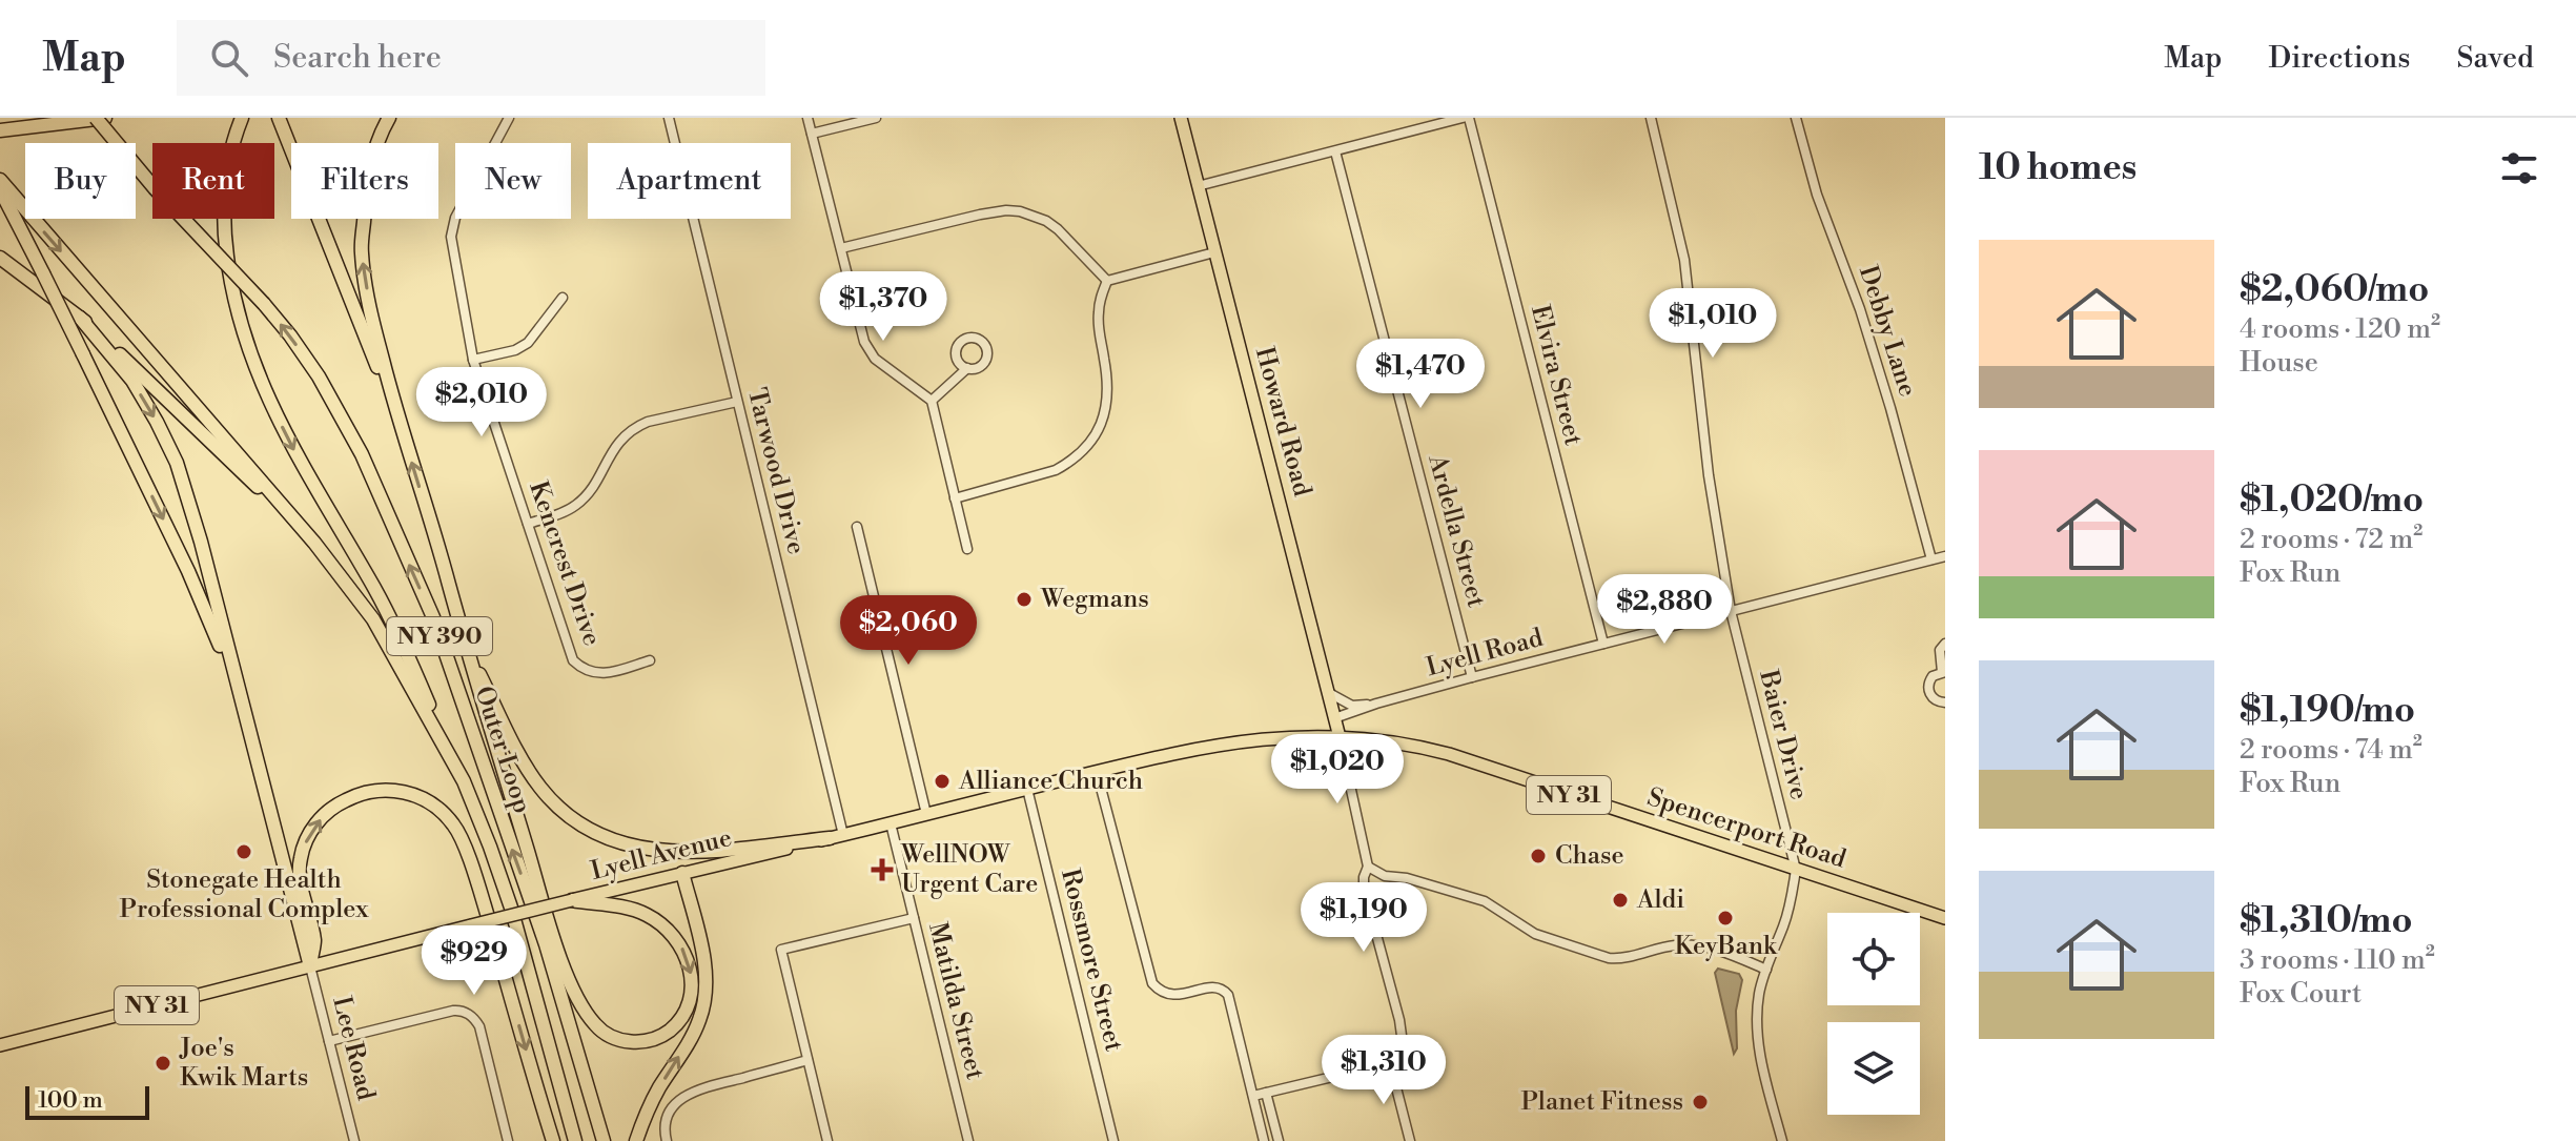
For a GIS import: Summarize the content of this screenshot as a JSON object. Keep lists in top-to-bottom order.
{
  "streets": {
    "highway": ["NY 390", "Outer Loop"],
    "main road": [
      "Howard Road",
      "NY 31",
      "Spencerport Road",
      "Lyell Avenue"
    ],
    "street": [
      "Debby Lane",
      "Elvira Street",
      "Tarwood Drive",
      "Ardella Street",
      "Kencrest Drive",
      "Lyell Road",
      "Baier Drive",
      "Rossmore Street",
      "Matilda Street",
      "Lee Road"
    ]
  },
  "crossings": [
    ["Debby Lane", "Lyell Road"],
    ["Elvira Street", "Lyell Road"],
    ["Howard Road", "Lyell Road"],
    ["Howard Road", "Spencerport Road"],
    ["Howard Road", "Lyell Avenue"],
    ["Tarwood Drive", "Lyell Avenue"],
    ["Ardella Street", "Lyell Road"],
    ["Lyell Road", "Baier Drive"],
    ["Baier Drive", "Spencerport Road"],
    ["Spencerport Road", "Lyell Avenue"],
    ["Lyell Avenue", "Rossmore Street"],
    ["Lyell Avenue", "Matilda Street"],
    ["Lyell Avenue", "Lee Road"]
  ],
  "places": {
    "other": [
      "Wegmans",
      "Alliance Church",
      "Stonegate Health Professional Complex",
      "Chase",
      "Aldi",
      "KeyBank",
      "Joe's Kwik Marts",
      "Planet Fitness"
    ],
    "health": ["WellNOW Urgent Care"]
  },
  "scale_bar": "100 m",
  "page": {
    "header": "Map",
    "search": "Search here",
    "nav": ["Map", "Directions", "Saved"],
    "heading": "10 homes",
    "chip": [
      "Buy",
      "Rent",
      "Filters",
      "New",
      "Apartment"
    ],
    "list": [
      {
        "name": "$2,060/mo",
        "note": "4 rooms · 120 m² · House"
      },
      {
        "name": "$1,020/mo",
        "note": "2 rooms · 72 m² · Fox Run"
      },
      {
        "name": "$1,190/mo",
        "note": "2 rooms · 74 m² · Fox Run"
      },
      {
        "name": "$1,310/mo",
        "note": "3 rooms · 110 m² · Fox Court"
      }
    ],
    "price": [
      "$1,370",
      "$1,010",
      "$1,470",
      "$2,010",
      "$2,880",
      "$2,060",
      "$1,020",
      "$1,190",
      "$929",
      "$1,310"
    ],
    "scale": "100 m"
  }
}
